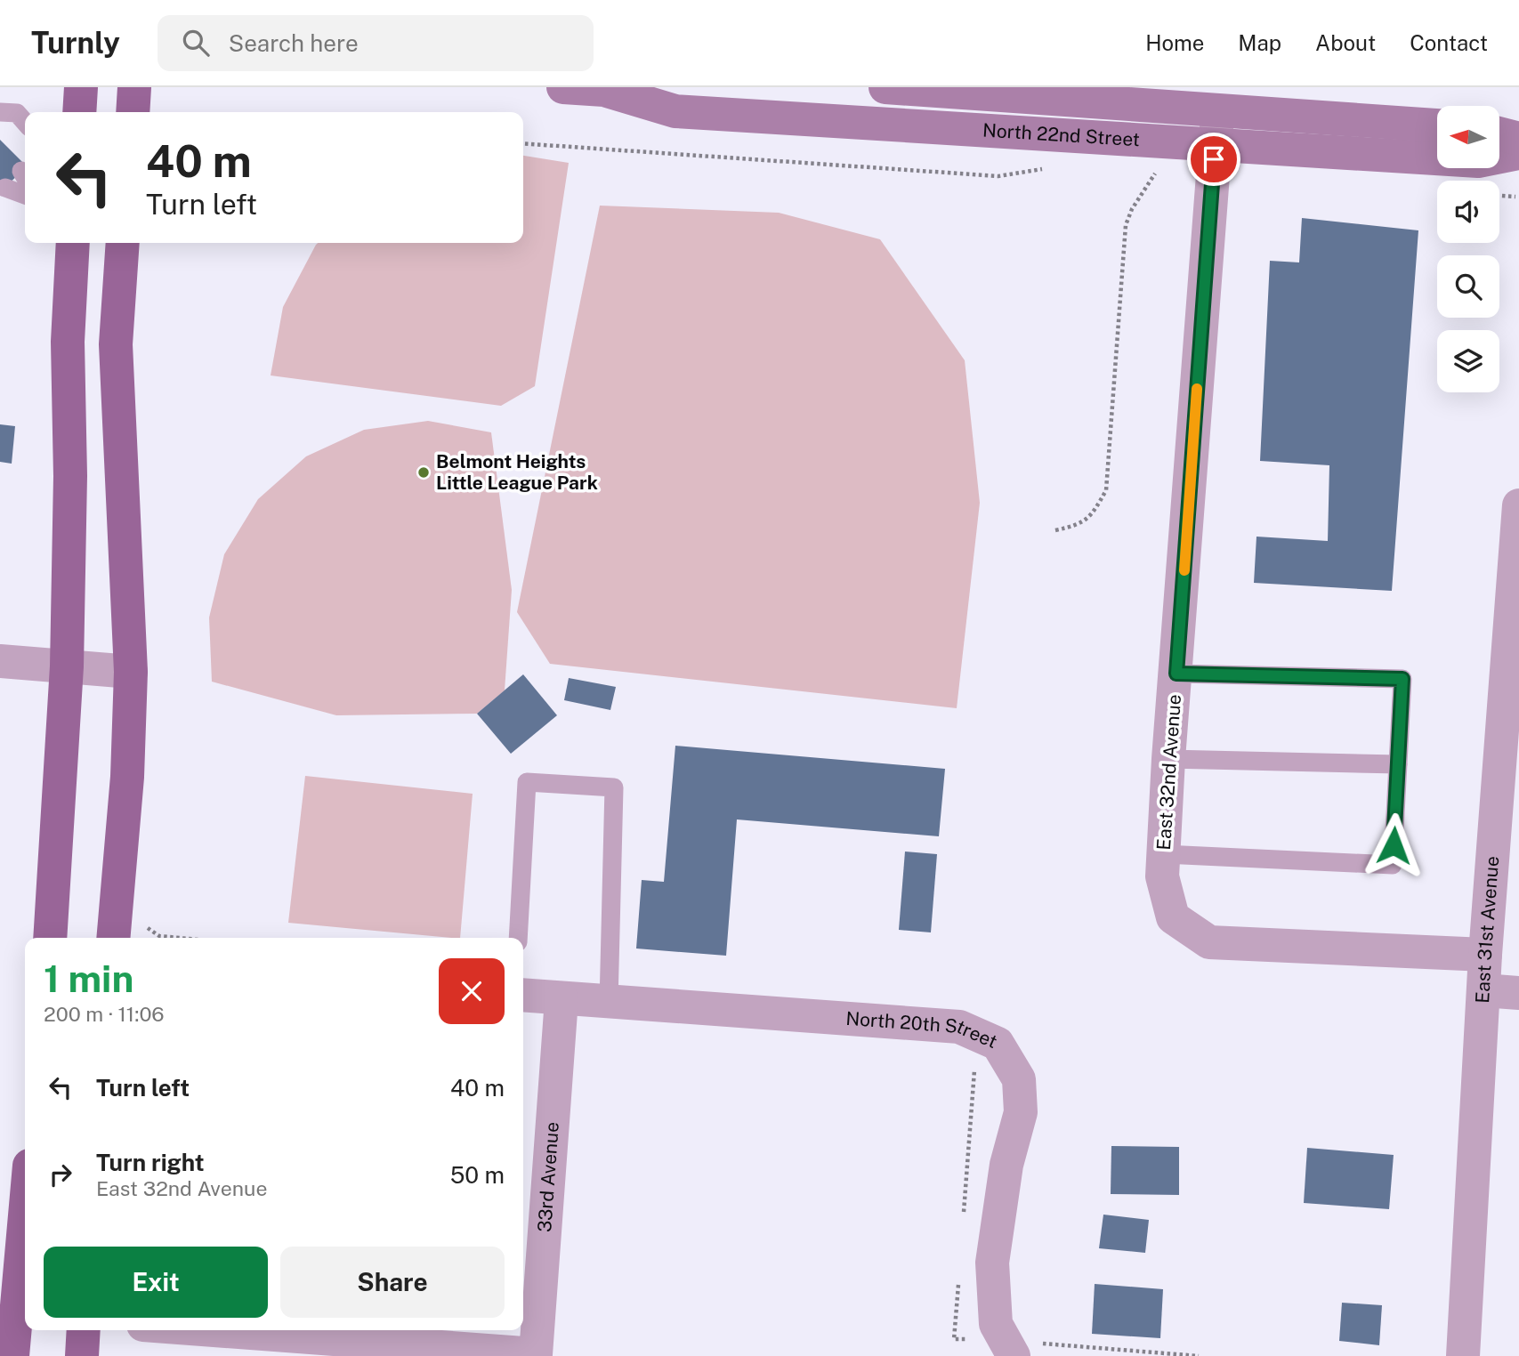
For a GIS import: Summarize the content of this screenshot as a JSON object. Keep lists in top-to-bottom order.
{
  "streets": {
    "main road": ["North 22nd Street"],
    "street": [
      "East 32nd Avenue",
      "East 31st Avenue",
      "North 20th Street",
      "33rd Avenue"
    ]
  },
  "crossings": [
    ["North 22nd Street", "East 32nd Avenue"],
    ["North 20th Street", "33rd Avenue"]
  ],
  "places": ["Belmont Heights Little League Park"],
  "north": "left",
  "page": {
    "header": "Turnly",
    "search": "Search here",
    "nav": [
      "Home",
      "Map",
      "About",
      "Contact"
    ],
    "turn": ["40 m", "Turn left"],
    "heading": ["1 min", "200 m · 11:06"],
    "list": [
      {
        "name": "Turn left",
        "value": "40 m"
      },
      {
        "name": "Turn right",
        "note": "East 32nd Avenue",
        "value": "50 m"
      }
    ],
    "buttons": ["Exit", "Share"]
  }
}
